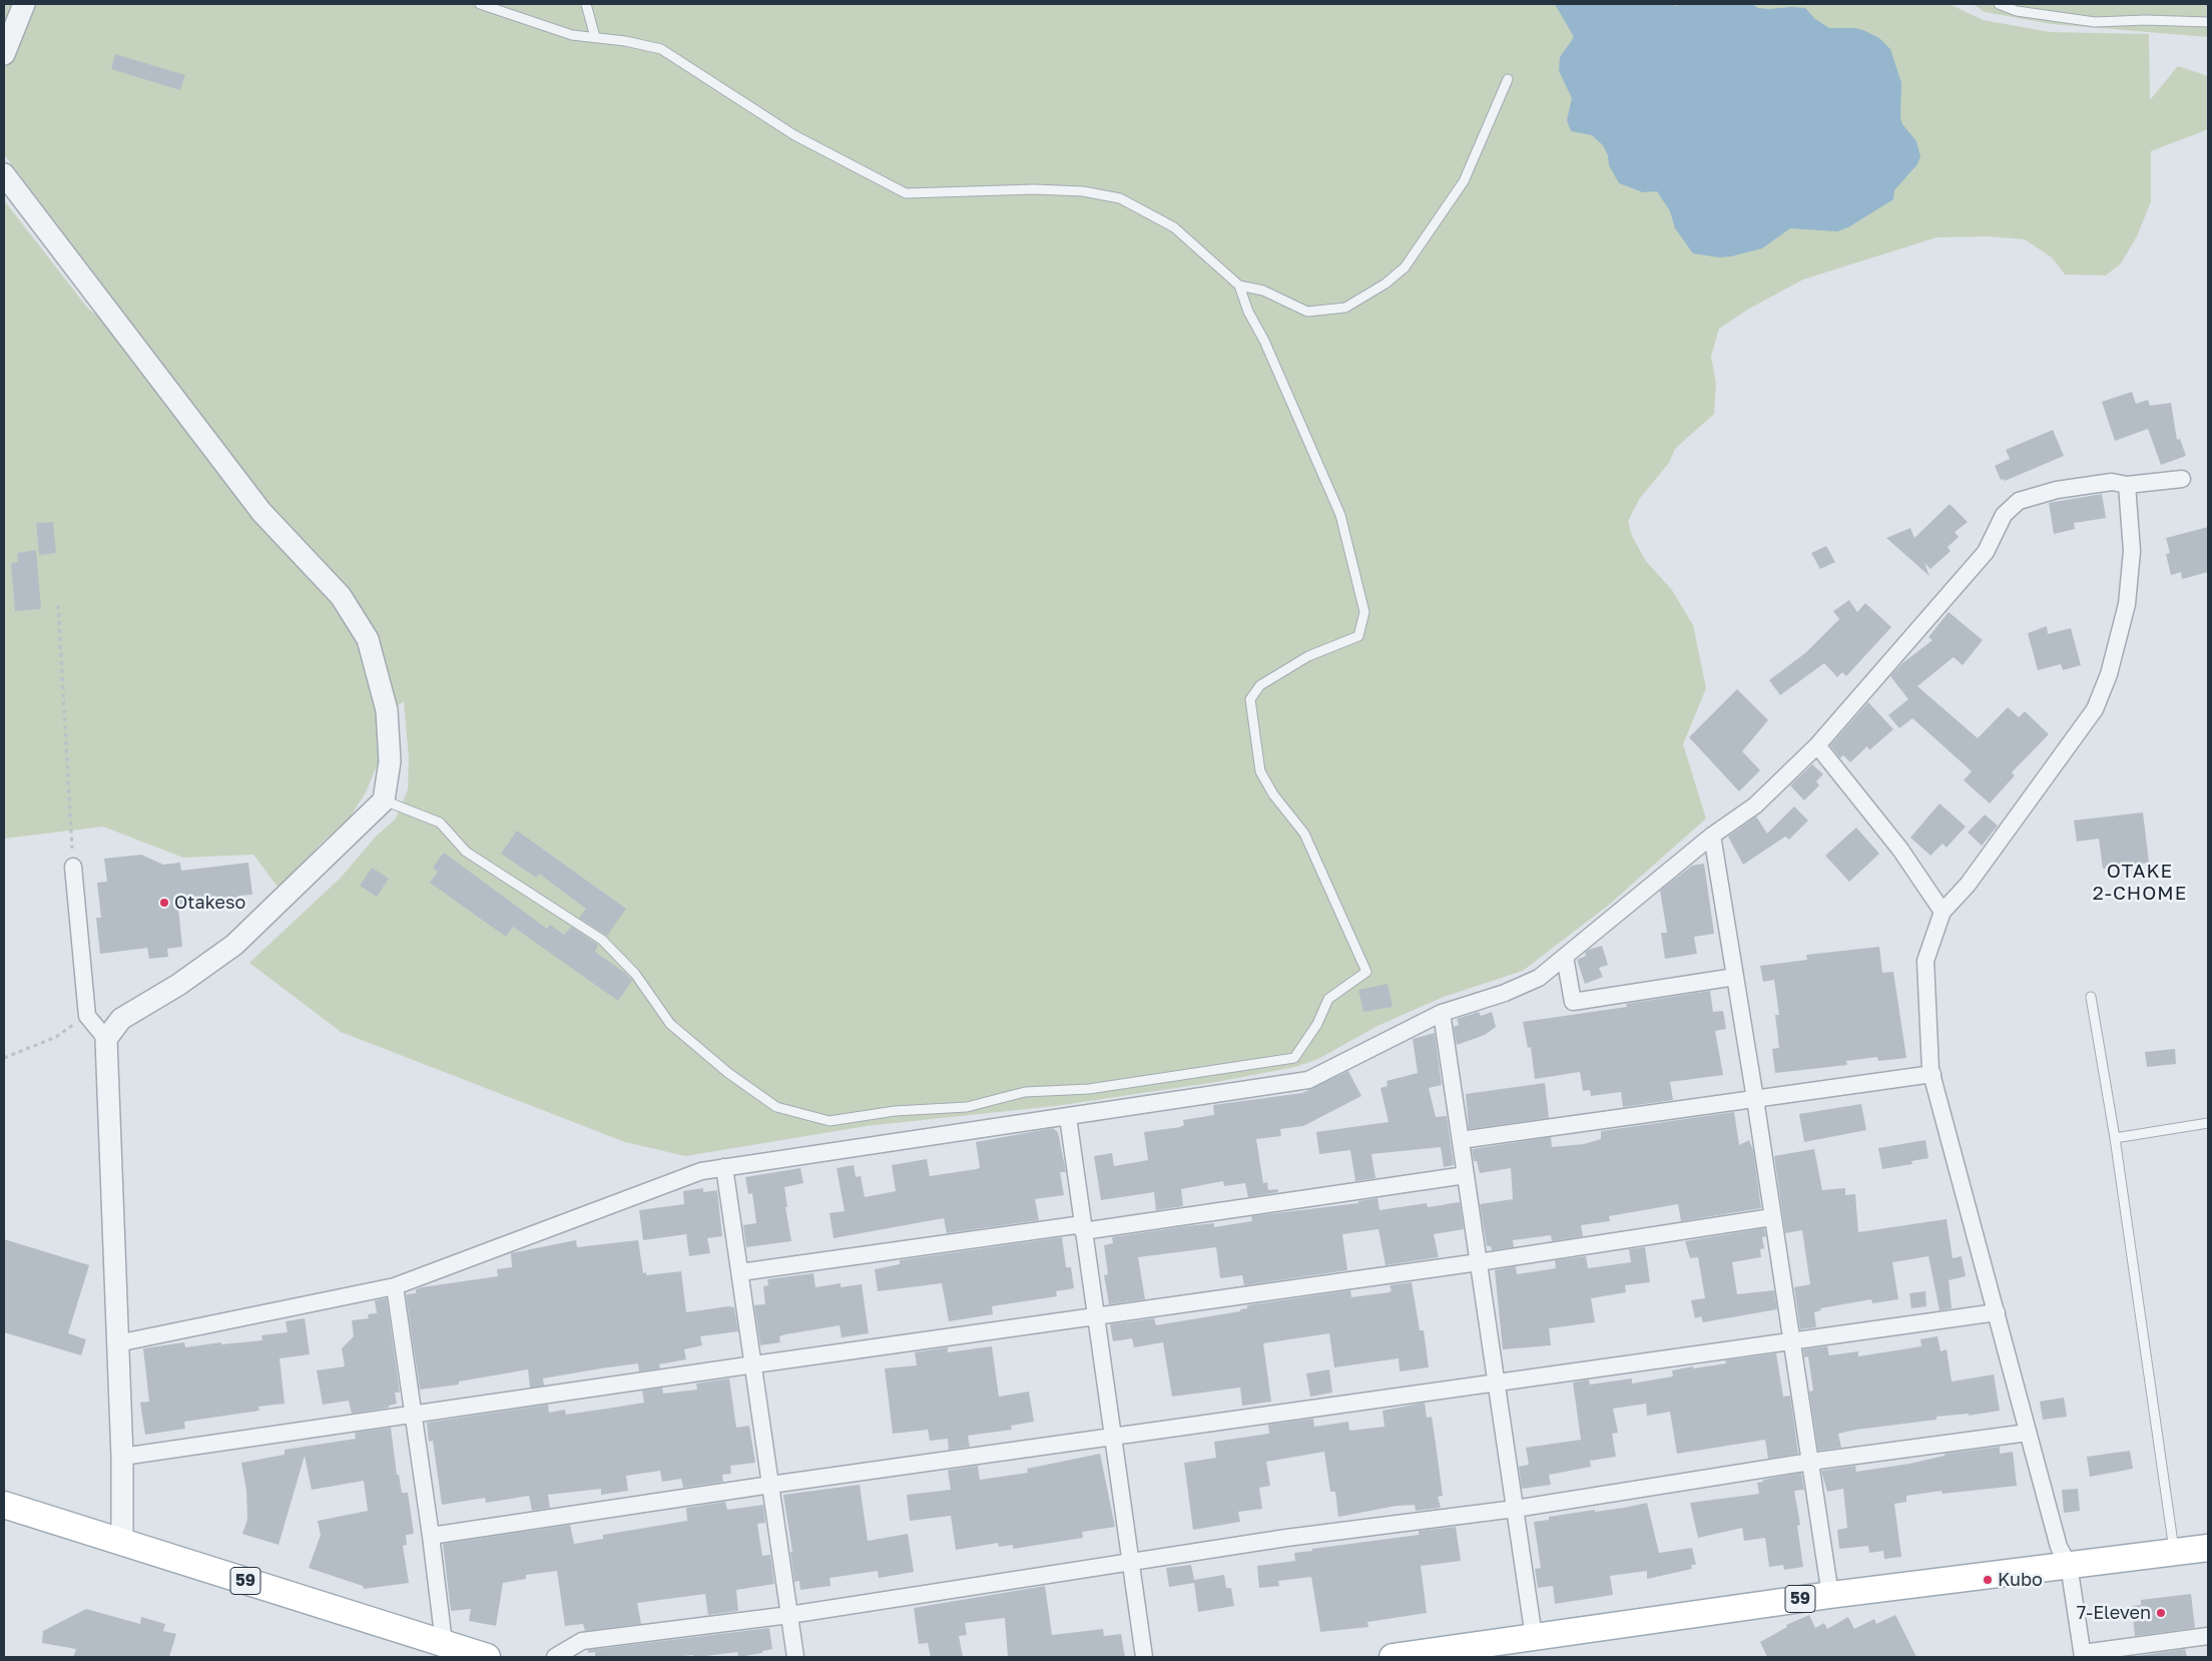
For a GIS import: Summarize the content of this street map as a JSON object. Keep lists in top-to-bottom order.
{
  "streets": {
    "main road": ["59"]
  },
  "districts": ["OTAKE 2-CHOME"],
  "places": ["Otakeso", "Kubo", "7-Eleven"]
}
